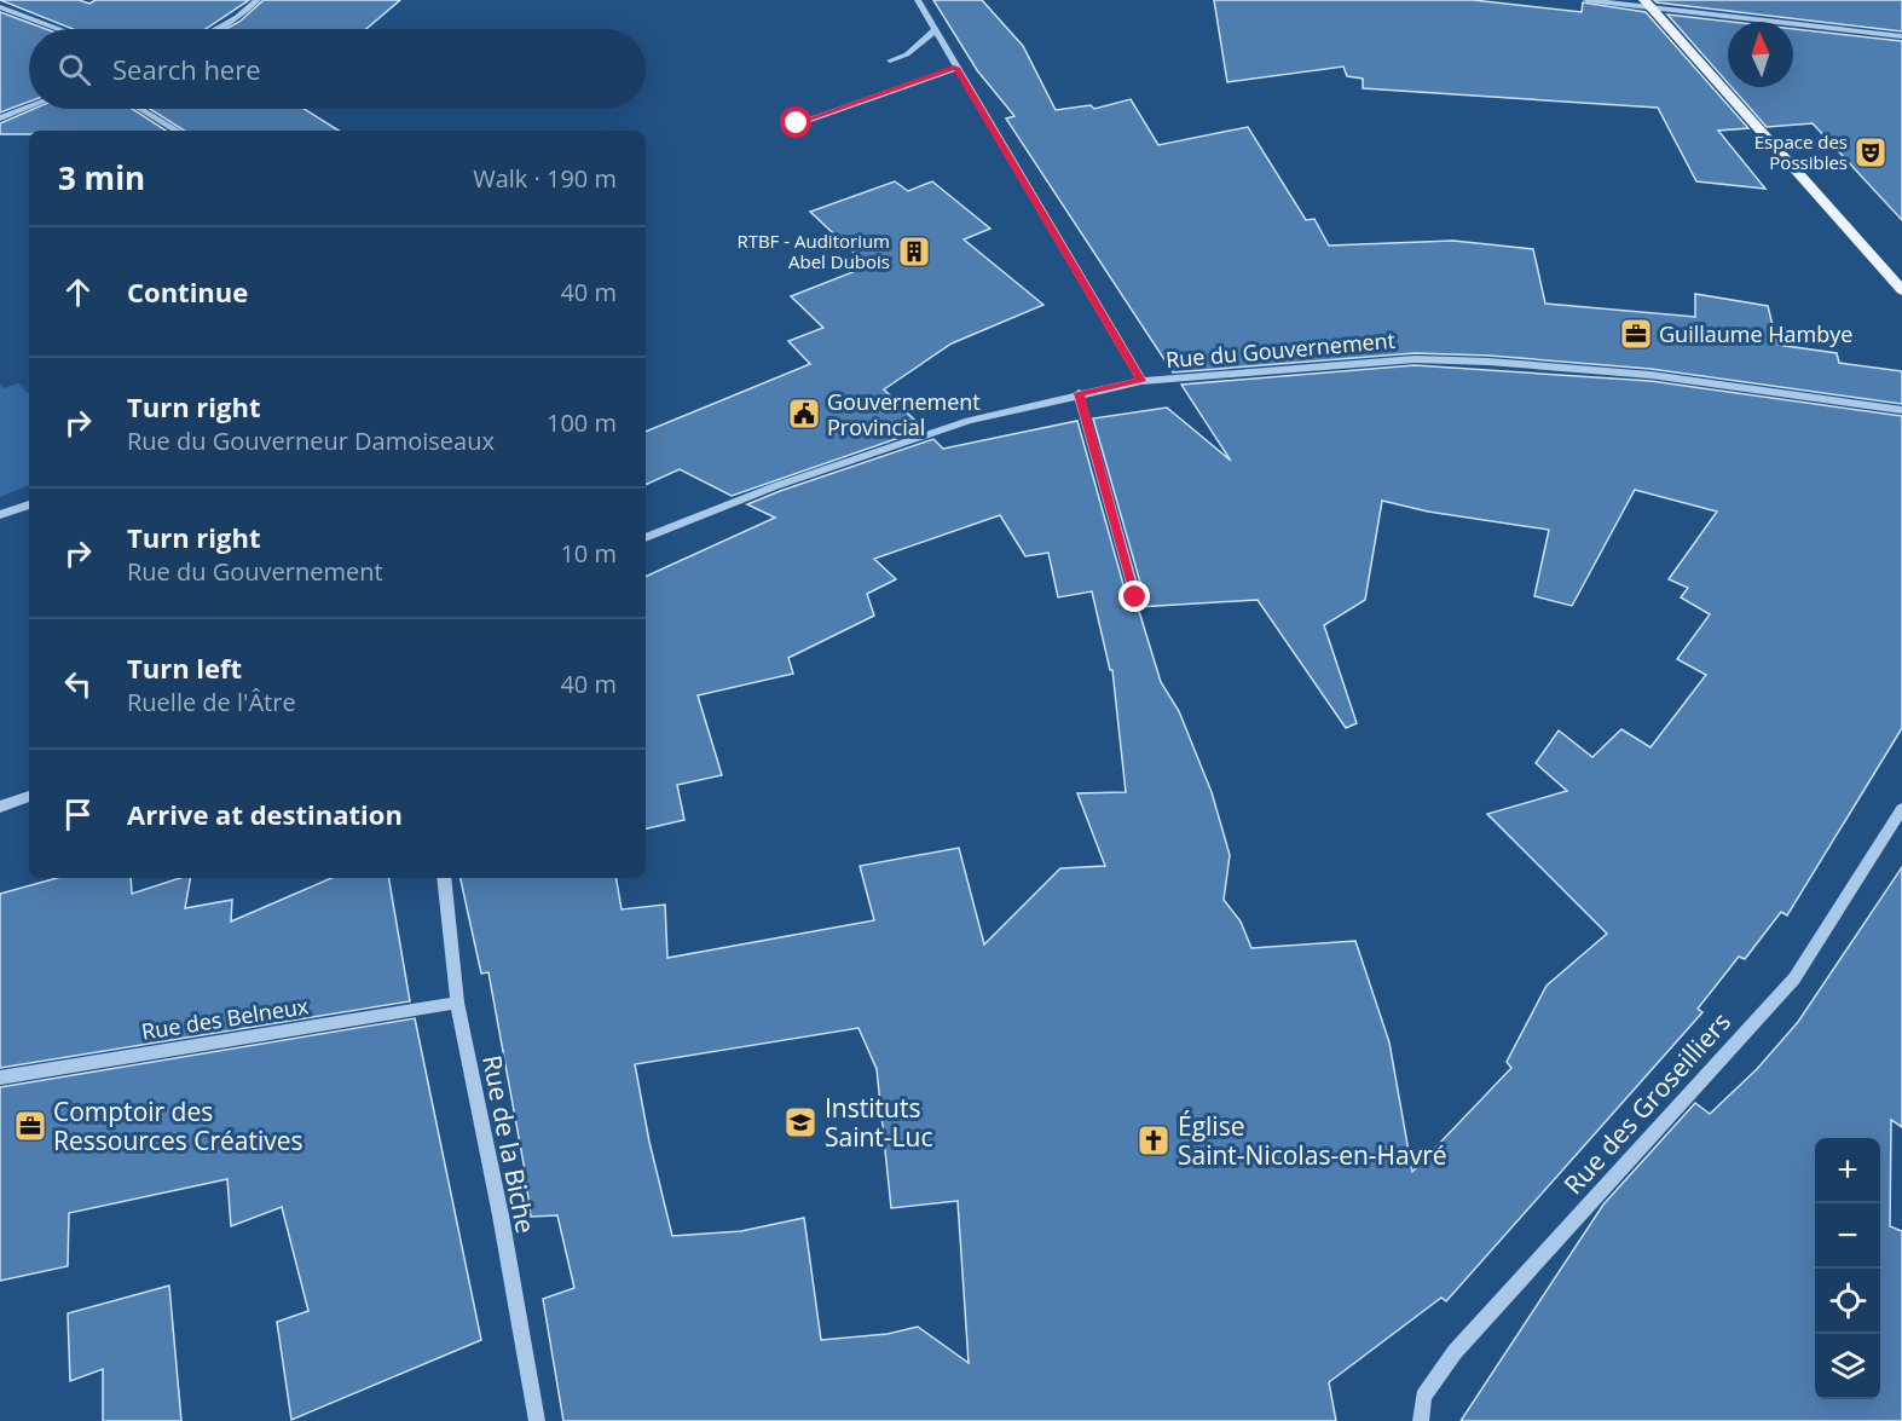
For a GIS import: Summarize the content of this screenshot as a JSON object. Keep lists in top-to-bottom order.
{
  "streets": {
    "street": [
      "Rue du Gouvernement",
      "Rue des Belneux",
      "Rue des Groseilliers",
      "Rue de la Biche"
    ]
  },
  "crossings": [
    ["Rue des Belneux", "Rue de la Biche"]
  ],
  "places": {
    "theatre": ["Espace des Possibles"],
    "building": ["RTBF - Auditorium Abel Dubois"],
    "office": ["Guillaume Hambye", "Comptoir des Ressources Créatives"],
    "public building": ["Gouvernement Provincial"],
    "school or university": ["Instituts Saint-Luc"],
    "church": ["Église Saint-Nicolas-en-Havré"]
  },
  "north": "top",
  "page": {
    "search": "Search here",
    "heading": ["3 min", "Walk · 190 m"],
    "list": [
      ["Continue", "40 m"],
      ["Turn right", "Rue du Gouverneur Damoiseaux", "100 m"],
      ["Turn right", "Rue du Gouvernement", "10 m"],
      ["Turn left", "Ruelle de l'Âtre", "40 m"],
      "Arrive at destination"
    ],
    "map_buttons": ["+", "−"]
  }
}
